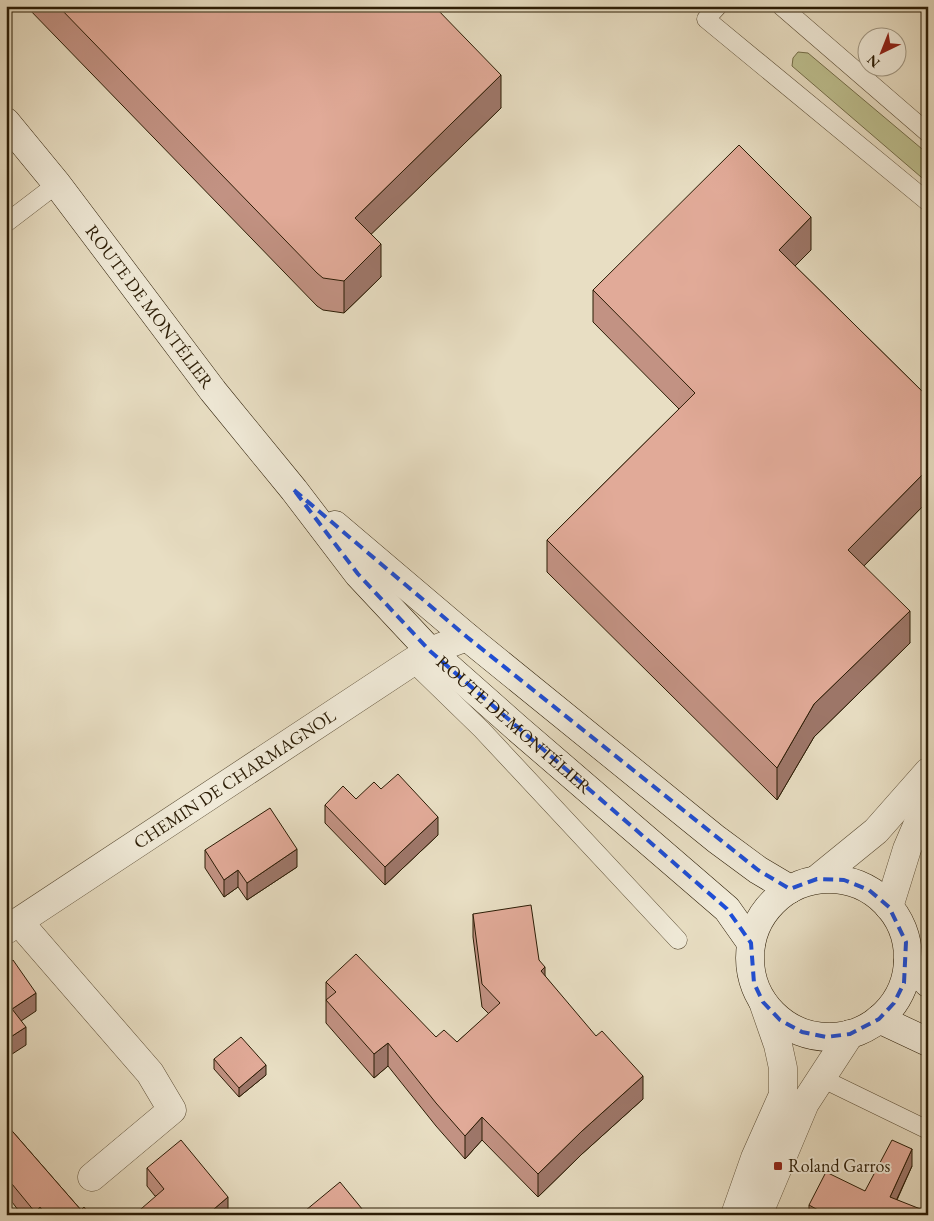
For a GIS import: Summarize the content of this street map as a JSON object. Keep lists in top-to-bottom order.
{
  "streets": {
    "main road": ["ROUTE DE MONTÉLIER", "CHEMIN DE CHARMAGNOL"]
  },
  "crossings": [
    ["ROUTE DE MONTÉLIER", "CHEMIN DE CHARMAGNOL"]
  ],
  "places": {
    "transit": ["Roland Garros"]
  },
  "north": "bottom left"
}
